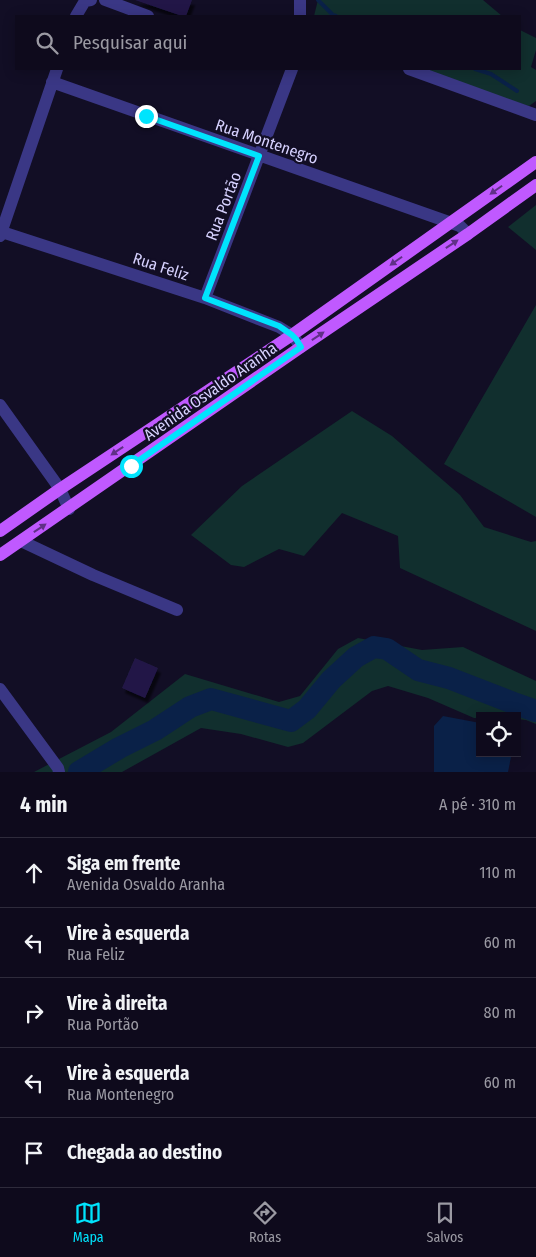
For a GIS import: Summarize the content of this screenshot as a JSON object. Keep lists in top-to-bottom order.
{
  "streets": {
    "main road": ["Avenida Osvaldo Aranha"],
    "street": ["Rua Montenegro", "Rua Portão", "Rua Feliz"]
  },
  "crossings": [
    ["Rua Montenegro", "Rua Portão"],
    ["Rua Montenegro", "Avenida Osvaldo Aranha"],
    ["Rua Portão", "Rua Feliz"],
    ["Rua Feliz", "Avenida Osvaldo Aranha"]
  ],
  "page": {
    "search": "Pesquisar aqui",
    "heading": ["4 min", "A pé · 310 m"],
    "list": [
      ["Siga em frente", "Avenida Osvaldo Aranha", "110 m"],
      ["Vire à esquerda", "Rua Feliz", "60 m"],
      ["Vire à direita", "Rua Portão", "80 m"],
      ["Vire à esquerda", "Rua Montenegro", "60 m"],
      "Chegada ao destino"
    ],
    "nav": ["Mapa", "Rotas", "Salvos"]
  }
}
